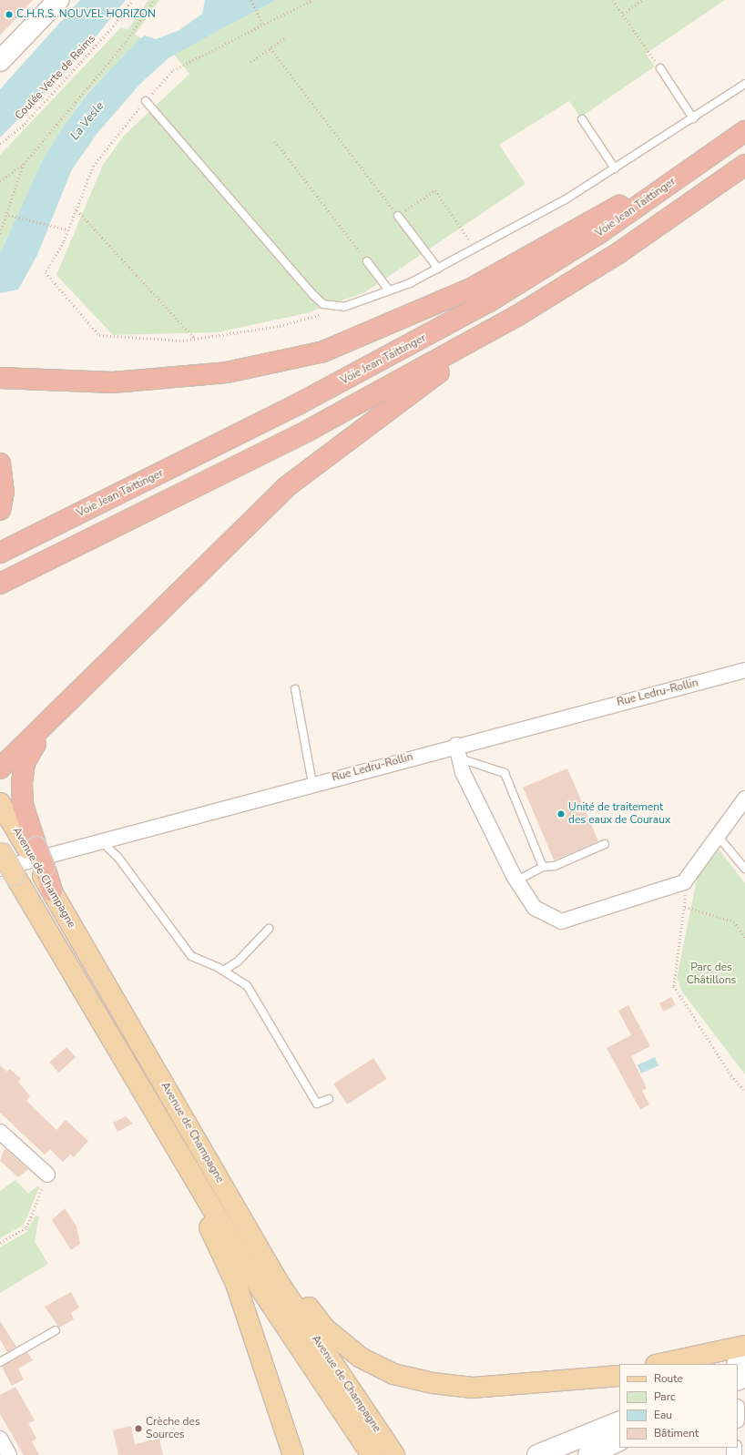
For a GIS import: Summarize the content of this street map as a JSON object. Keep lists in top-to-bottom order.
{
  "streets": {
    "highway": ["Voie Jean Taittinger"],
    "main road": ["Avenue de Champagne"],
    "street": ["Rue Ledru-Rollin"],
    "path": ["Coulée Verte de Reims"]
  },
  "crossings": [
    ["Rue Ledru-Rollin", "Avenue de Champagne"]
  ],
  "water": ["La Vesle"],
  "parks": ["Parc des Châtillons"],
  "places": ["C.H.R.S. NOUVEL HORIZON", "Unité de traitement des eaux de Couraux", "Crèche des Sources"],
  "legend": [
    "Route",
    "Parc",
    "Eau",
    "Bâtiment"
  ]
}
